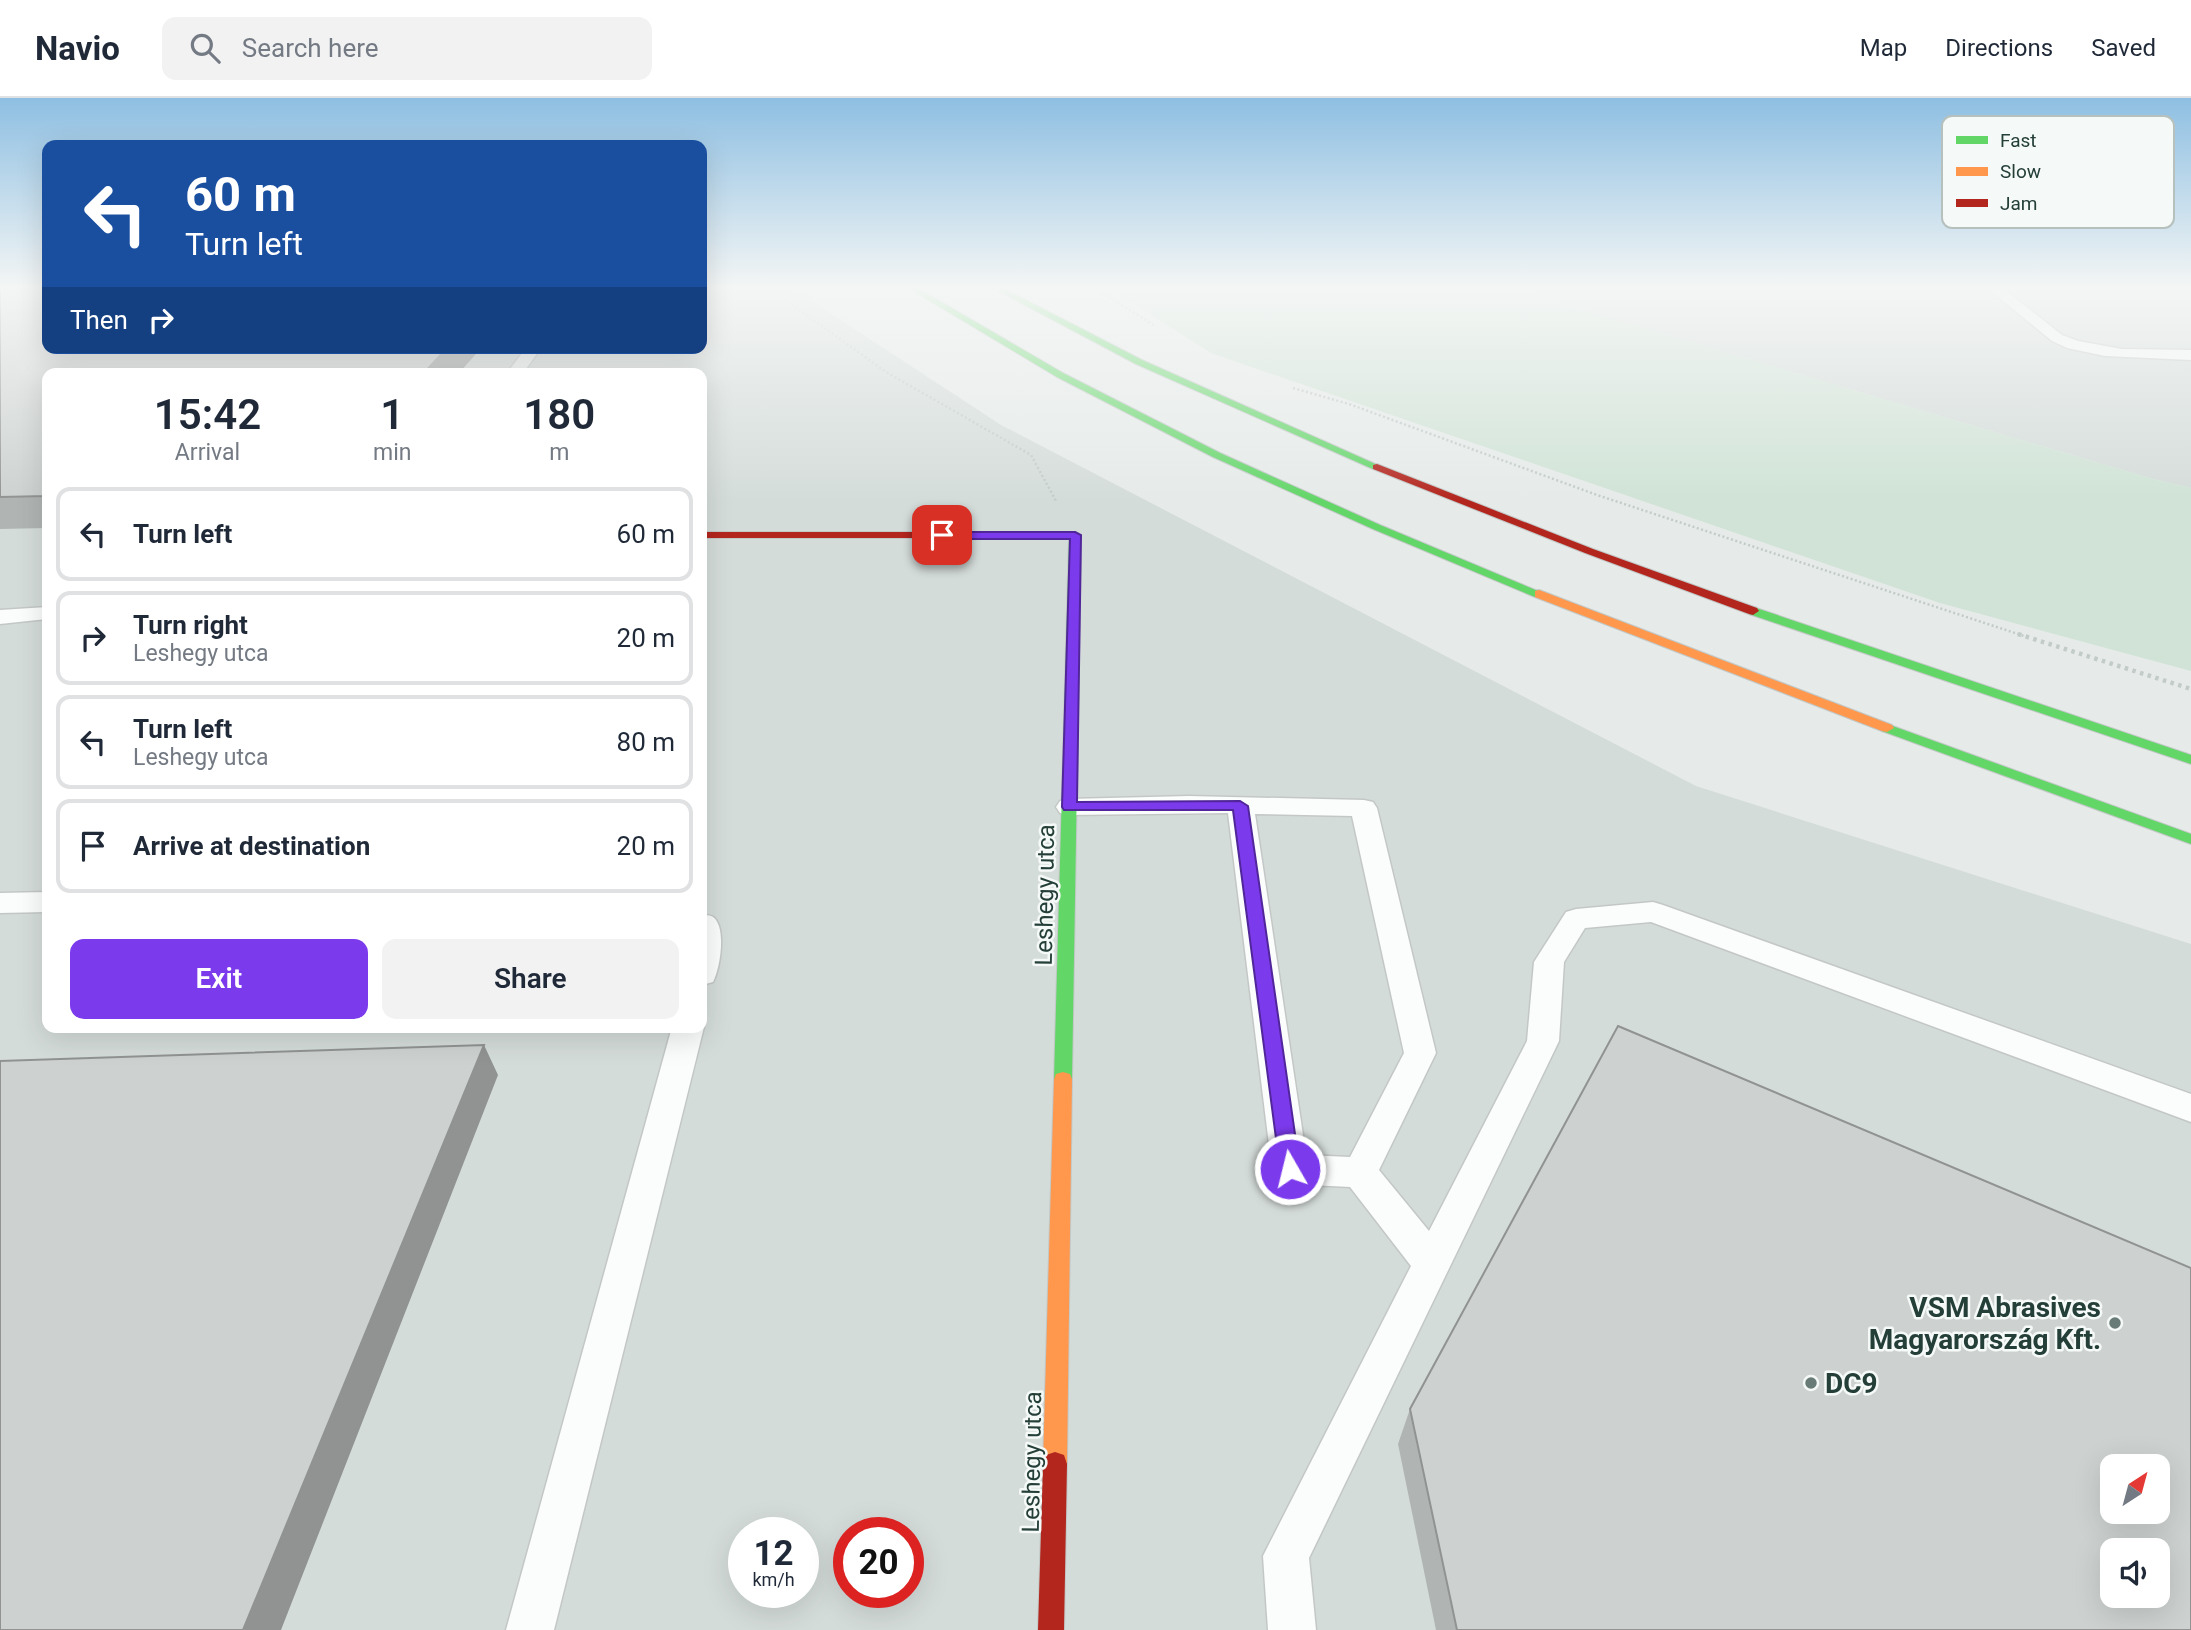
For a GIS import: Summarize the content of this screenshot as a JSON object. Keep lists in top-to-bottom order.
{
  "streets": {
    "main road": ["Leshegy utca"]
  },
  "places": ["VSM Abrasives Magyarország Kft.", "DC9"],
  "legend": ["Fast", "Slow", "Jam"],
  "north": "top right",
  "page": {
    "header": "Navio",
    "search": "Search here",
    "nav": ["Map", "Directions", "Saved"],
    "turn": ["60 m", "Turn left"],
    "then": "Then",
    "eta": [
      "15:42",
      "Arrival",
      "1",
      "min",
      "180",
      "m"
    ],
    "list": [
      {
        "name": "Turn left",
        "value": "60 m"
      },
      {
        "name": "Turn right",
        "note": "Leshegy utca",
        "value": "20 m"
      },
      {
        "name": "Turn left",
        "note": "Leshegy utca",
        "value": "80 m"
      },
      {
        "name": "Arrive at destination",
        "value": "20 m"
      }
    ],
    "buttons": ["Exit", "Share"],
    "speed": "12 km/h",
    "limit": "20"
  }
}
